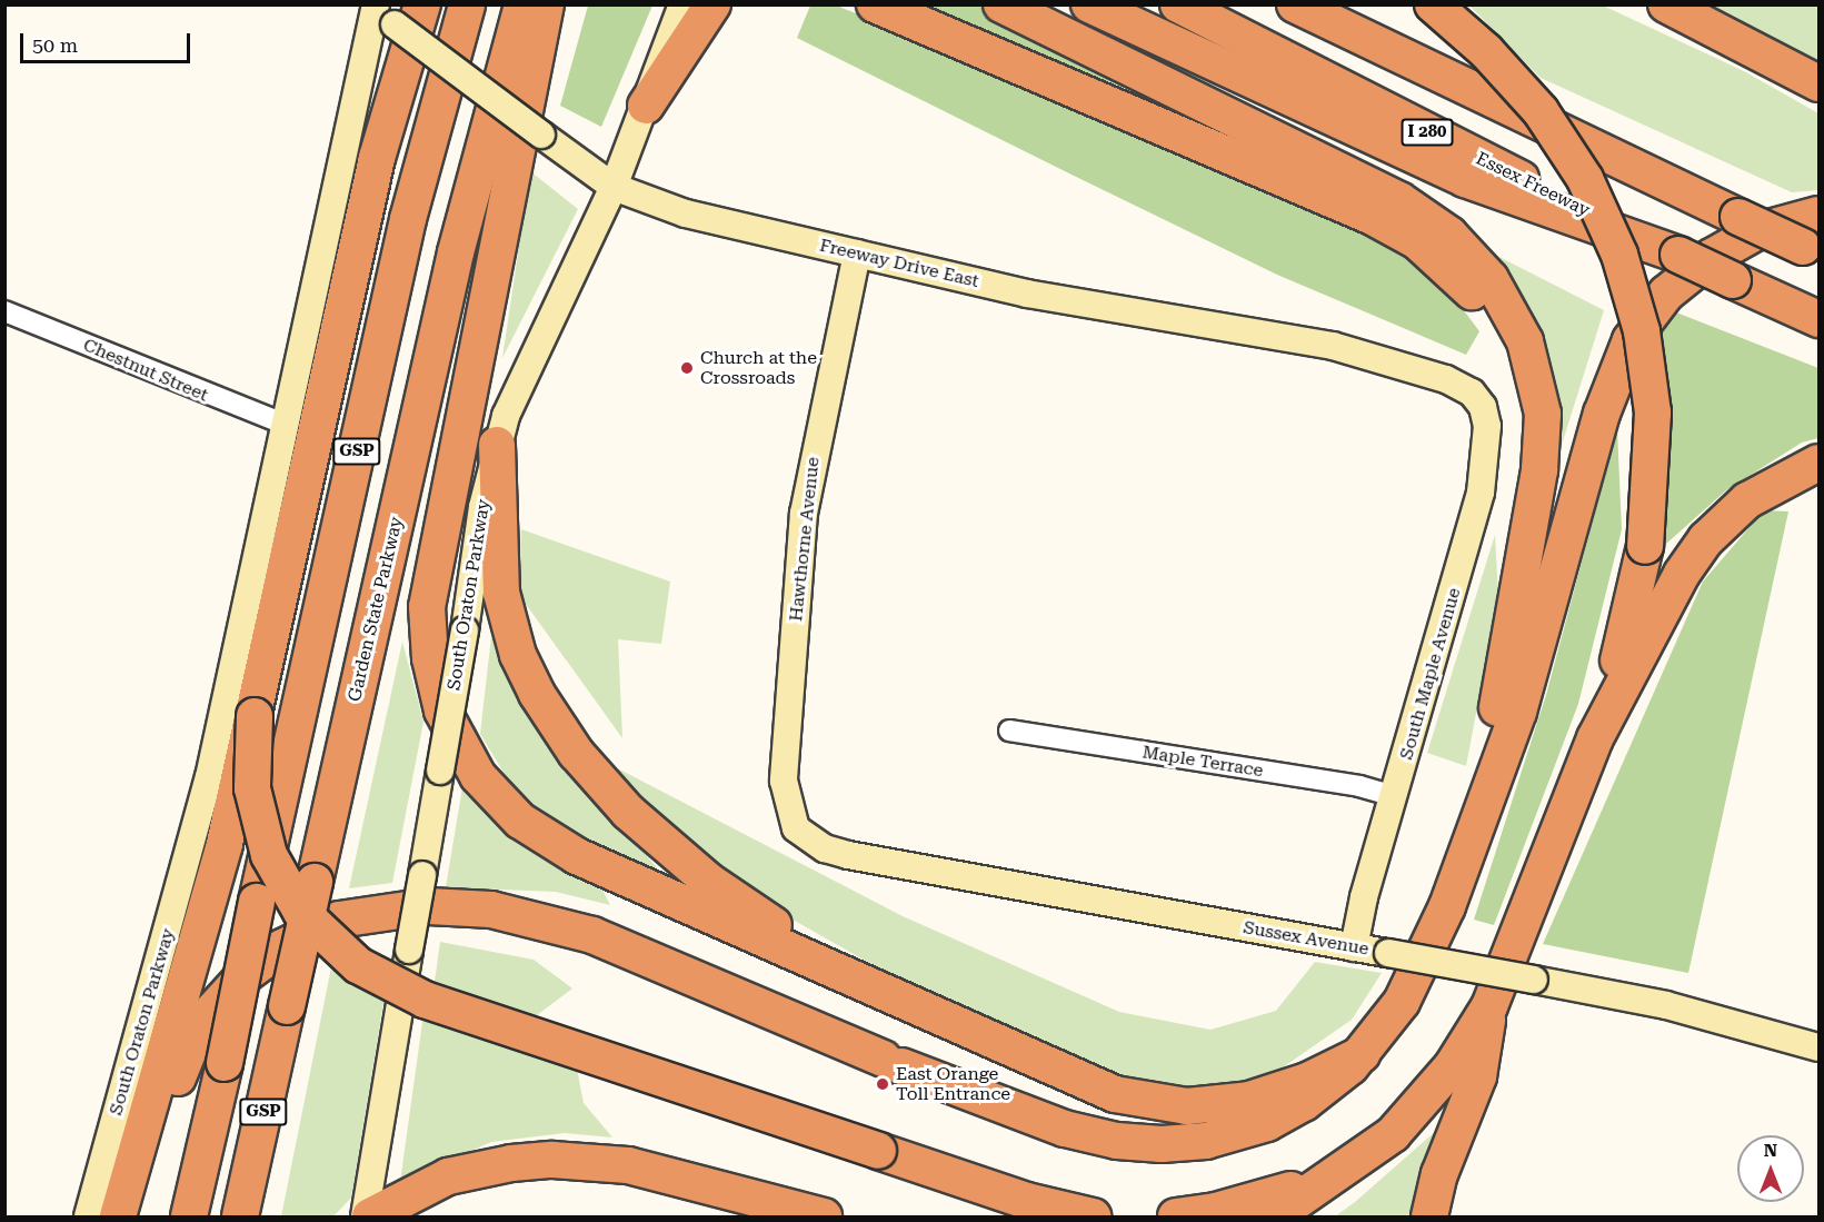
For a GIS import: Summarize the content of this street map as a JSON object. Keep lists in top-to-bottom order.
{
  "streets": {
    "highway": [
      "I 280",
      "Essex Freeway",
      "GSP",
      "Garden State Parkway"
    ],
    "street": [
      "Freeway Drive East",
      "Chestnut Street",
      "Hawthorne Avenue",
      "South Oraton Parkway",
      "South Maple Avenue",
      "Maple Terrace",
      "Sussex Avenue"
    ]
  },
  "crossings": [
    ["Freeway Drive East", "Hawthorne Avenue"],
    ["Freeway Drive East", "South Oraton Parkway"],
    ["Freeway Drive East", "South Maple Avenue"],
    ["Chestnut Street", "South Oraton Parkway"],
    ["Hawthorne Avenue", "Sussex Avenue"],
    ["South Maple Avenue", "Maple Terrace"],
    ["South Maple Avenue", "Sussex Avenue"]
  ],
  "places": ["Church at the Crossroads", "East Orange Toll Entrance"],
  "scale_bar": "50 m",
  "north": "top"
}
